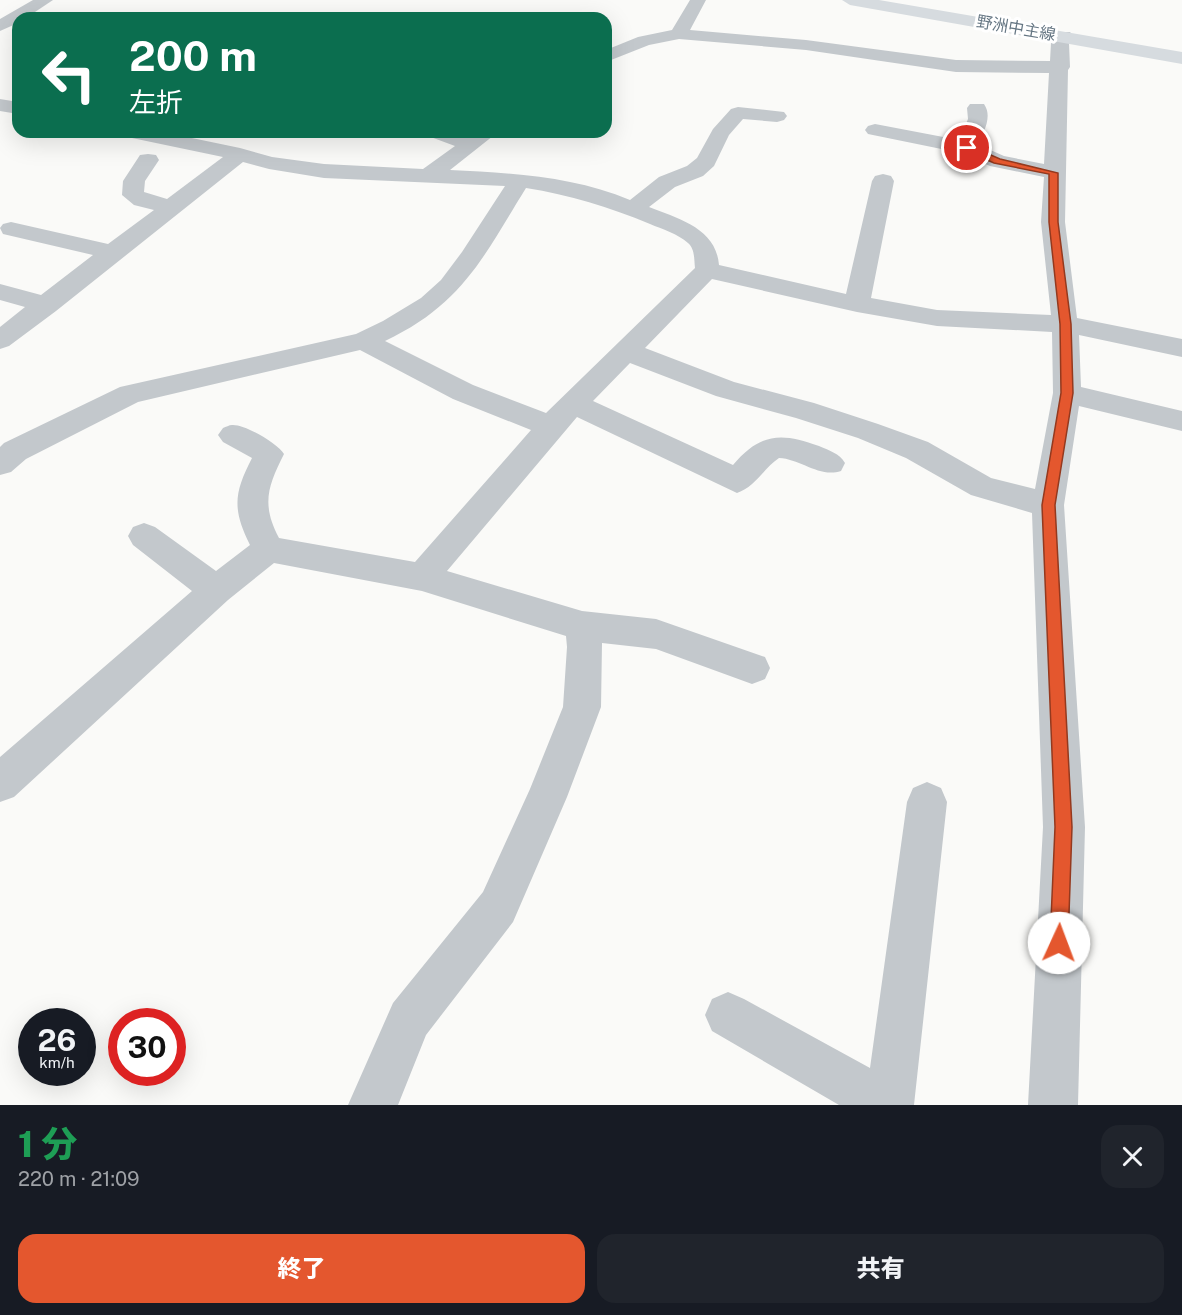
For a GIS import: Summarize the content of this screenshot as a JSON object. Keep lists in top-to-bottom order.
{
  "streets": {
    "main road": ["野洲中主線"]
  },
  "page": {
    "turn": ["200 m", "左折"],
    "speed": "26 km/h",
    "limit": "30",
    "heading": ["1 分", "220 m · 21:09"],
    "buttons": ["終了", "共有"]
  }
}
